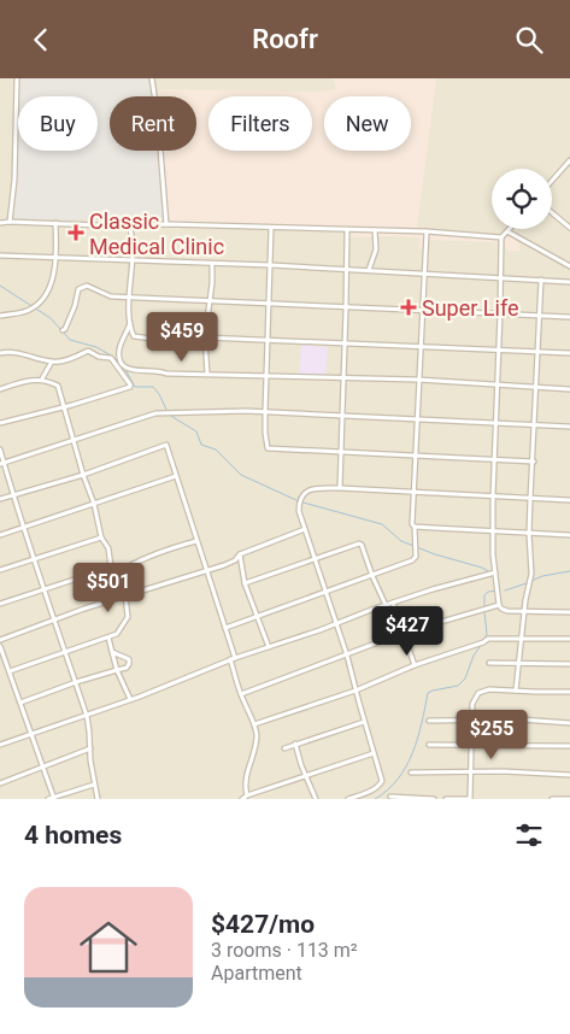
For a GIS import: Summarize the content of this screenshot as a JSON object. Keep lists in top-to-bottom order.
{
  "places": {
    "health": ["Classic Medical Clinic", "Super Life"]
  },
  "page": {
    "header": "Roofr",
    "chip": [
      "Buy",
      "Rent",
      "Filters",
      "New"
    ],
    "price": [
      "$459",
      "$501",
      "$427",
      "$255"
    ],
    "heading": "4 homes",
    "list": [
      {
        "name": "$427/mo",
        "note": "3 rooms · 113 m² · Apartment"
      }
    ]
  }
}
